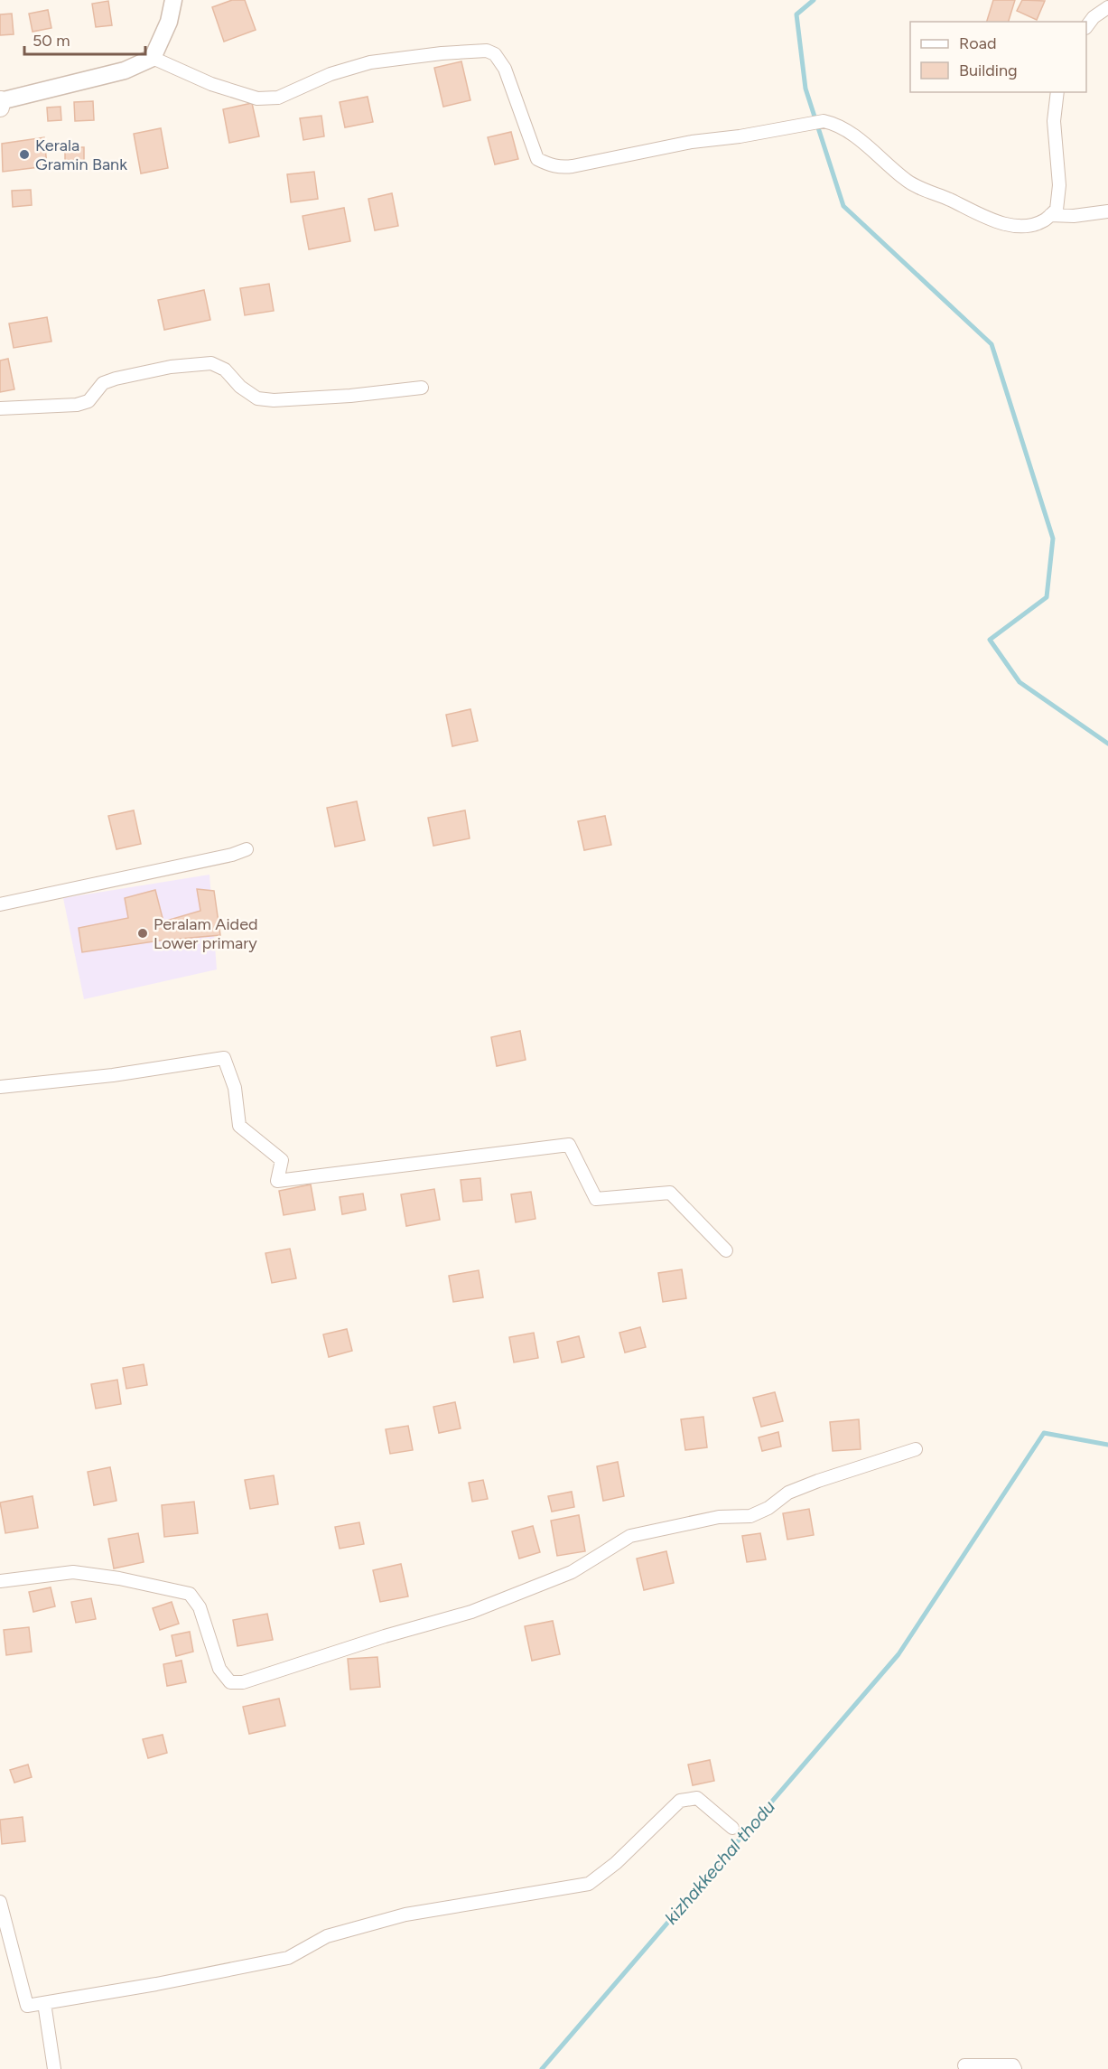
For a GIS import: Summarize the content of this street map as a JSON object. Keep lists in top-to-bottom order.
{
  "water": ["kizhakkechal thodu"],
  "places": ["Kerala Gramin Bank", "Peralam Aided Lower primary"],
  "legend": ["Road", "Building"],
  "scale_bar": "50 m"
}
